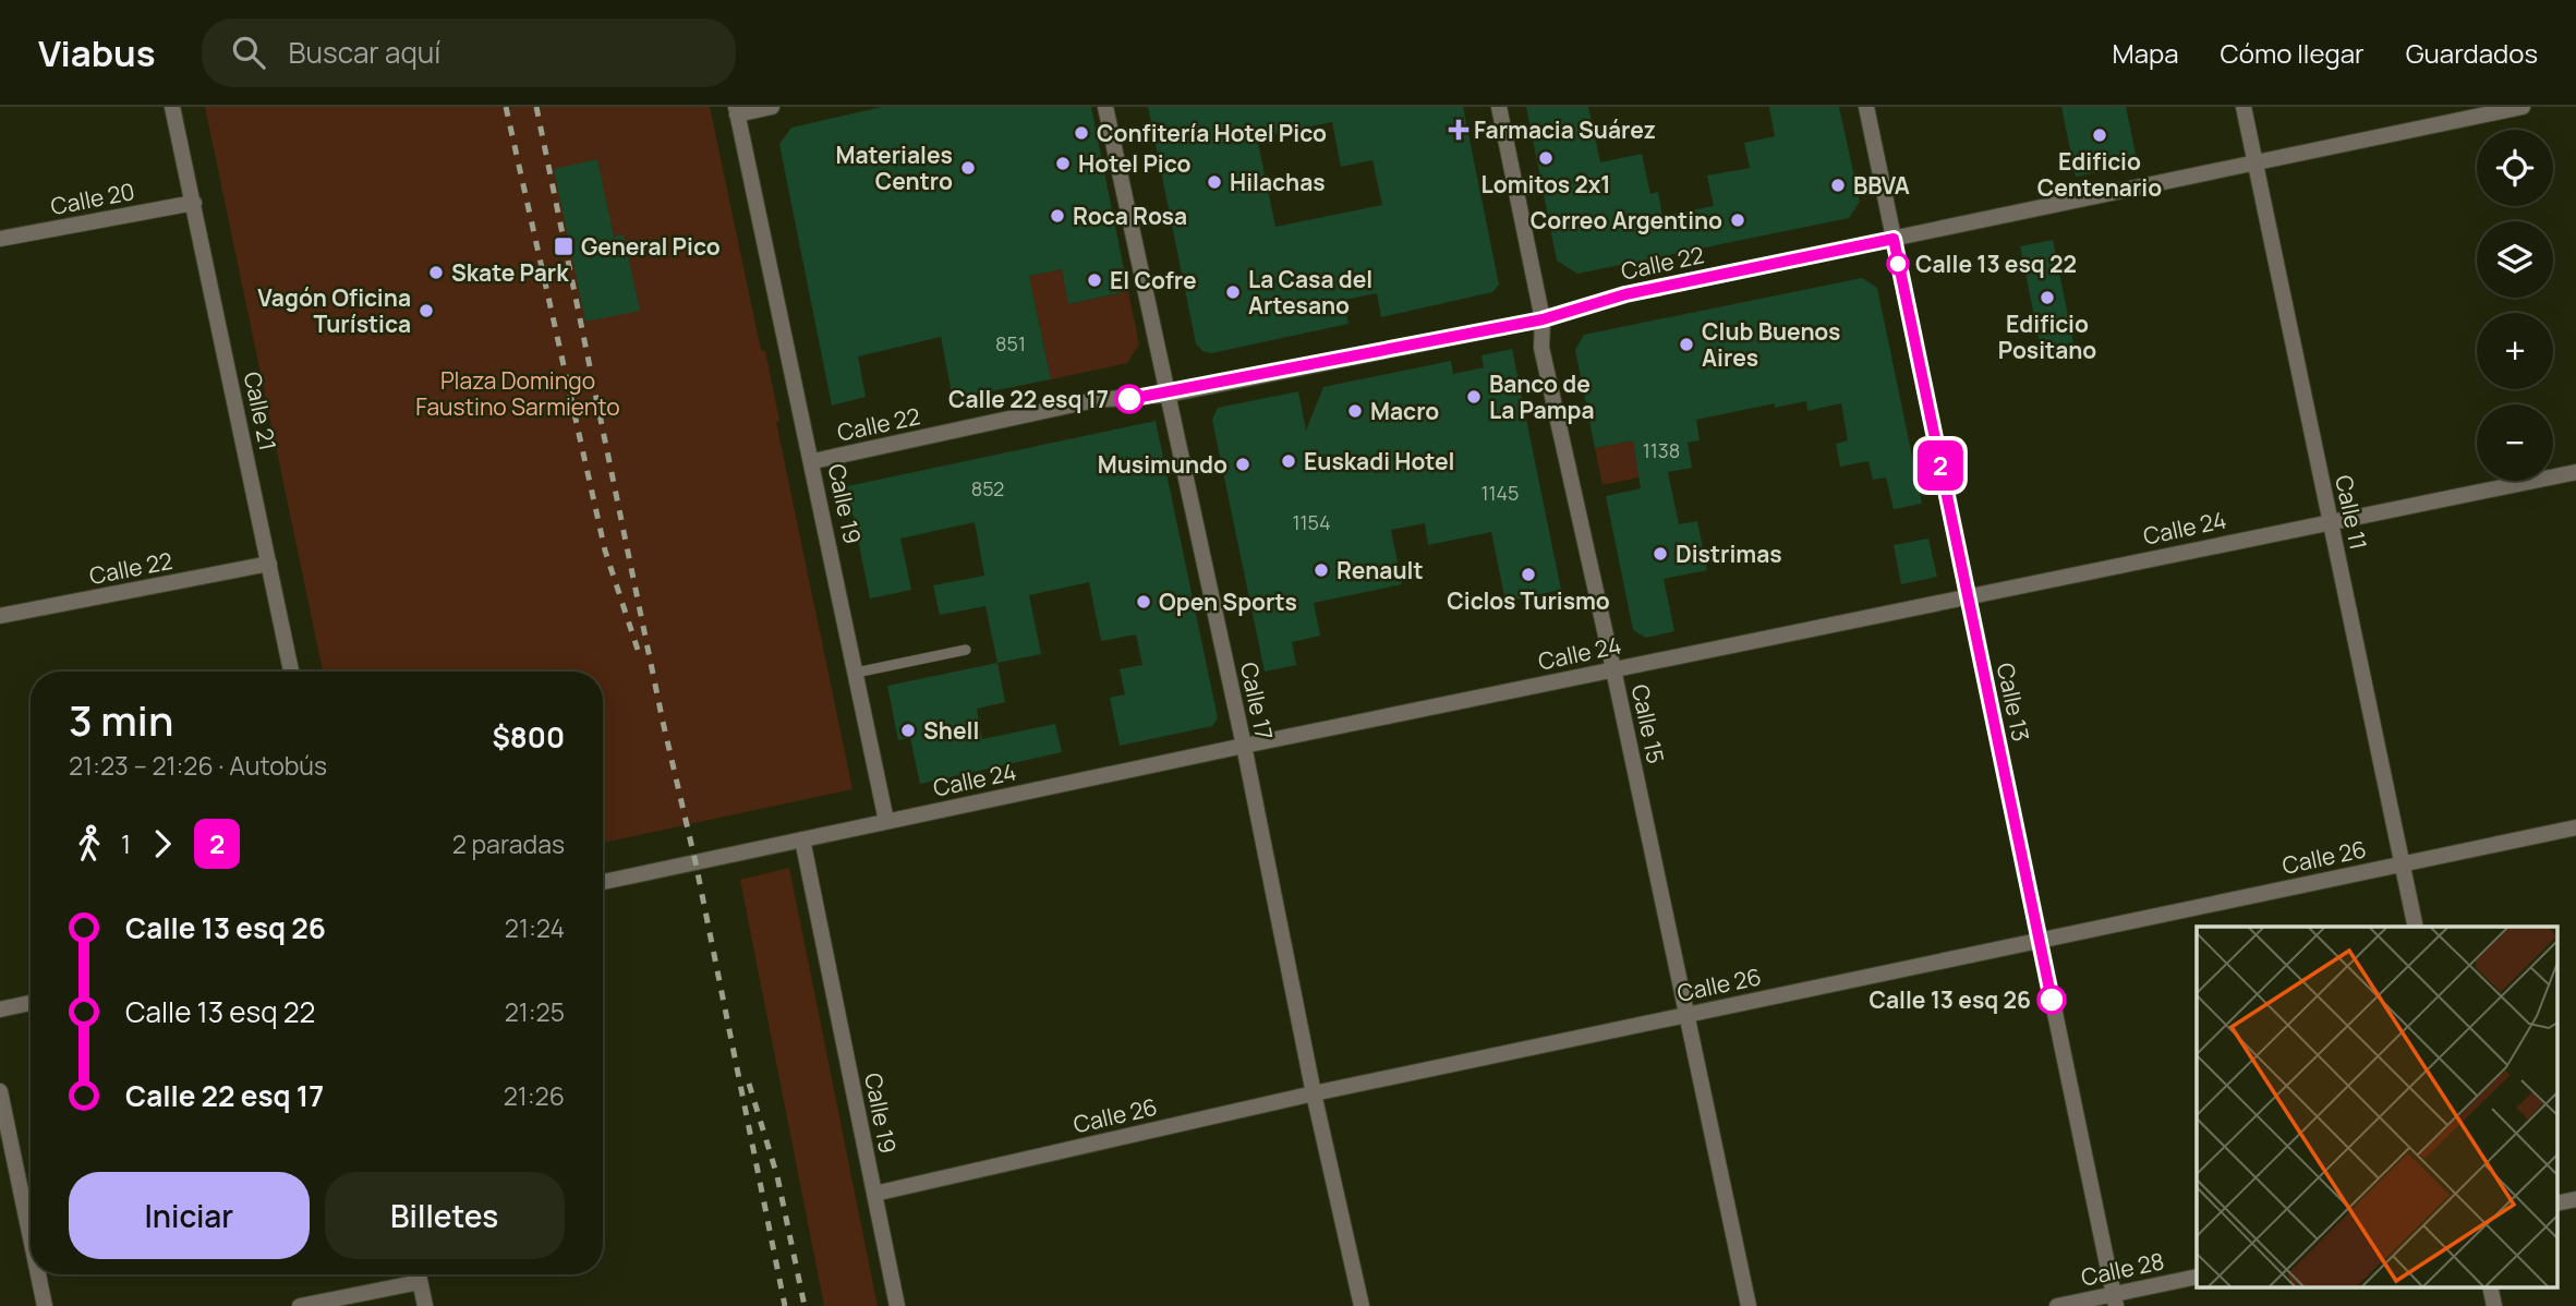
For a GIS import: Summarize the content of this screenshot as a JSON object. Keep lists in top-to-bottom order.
{
  "streets": {
    "street": [
      "Calle 20",
      "Calle 22",
      "Calle 21",
      "Calle 19",
      "Calle 11",
      "Calle 24",
      "Calle 17",
      "Calle 13",
      "Calle 15",
      "Calle 26",
      "Calle 28"
    ]
  },
  "crossings": [
    ["Calle 20", "Calle 21"],
    ["Calle 22", "Calle 21"],
    ["Calle 22", "Calle 19"],
    ["Calle 22", "Calle 11"],
    ["Calle 22", "Calle 17"],
    ["Calle 22", "Calle 13"],
    ["Calle 22", "Calle 15"],
    ["Calle 19", "Calle 24"],
    ["Calle 19", "Calle 26"],
    ["Calle 11", "Calle 24"],
    ["Calle 11", "Calle 26"],
    ["Calle 24", "Calle 17"],
    ["Calle 24", "Calle 13"],
    ["Calle 24", "Calle 15"],
    ["Calle 17", "Calle 26"],
    ["Calle 13", "Calle 26"],
    ["Calle 13", "Calle 28"],
    ["Calle 15", "Calle 26"]
  ],
  "parks": ["Plaza Domingo Faustino Sarmiento"],
  "places": {
    "health": ["Farmacia Suárez"],
    "other": [
      "Confitería Hotel Pico",
      "Edificio Centenario",
      "Lomitos 2x1",
      "Hotel Pico",
      "Materiales Centro",
      "Hilachas",
      "BBVA",
      "Roca Rosa",
      "Correo Argentino",
      "Calle 13 esq 22",
      "Skate Park",
      "El Cofre",
      "La Casa del Artesano",
      "Edificio Positano",
      "Vagón Oficina Turística",
      "Club Buenos Aires",
      "Banco de La Pampa",
      "Calle 22 esq 17",
      "Macro",
      "Euskadi Hotel",
      "Musimundo",
      "Distrimas",
      "Renault",
      "Ciclos Turismo",
      "Open Sports",
      "Shell",
      "Calle 13 esq 26"
    ],
    "transit": ["General Pico"]
  },
  "lines": ["bus line 2"],
  "house_numbers": [
    "851",
    "1138",
    "852",
    "1145",
    "1154"
  ],
  "page": {
    "header": "Viabus",
    "search": "Buscar aquí",
    "nav": ["Mapa", "Cómo llegar", "Guardados"],
    "on_map": "2",
    "map_buttons": ["+", "−"],
    "heading": ["3 min", "21:23 – 21:26 · Autobús", "$800"],
    "legs": ["1", "2", "2 paradas"],
    "list": [
      {
        "name": "Calle 13 esq 26",
        "value": "21:24"
      },
      {
        "name": "Calle 13 esq 22",
        "value": "21:25"
      },
      {
        "name": "Calle 22 esq 17",
        "value": "21:26"
      }
    ],
    "buttons": ["Iniciar", "Billetes"]
  }
}
